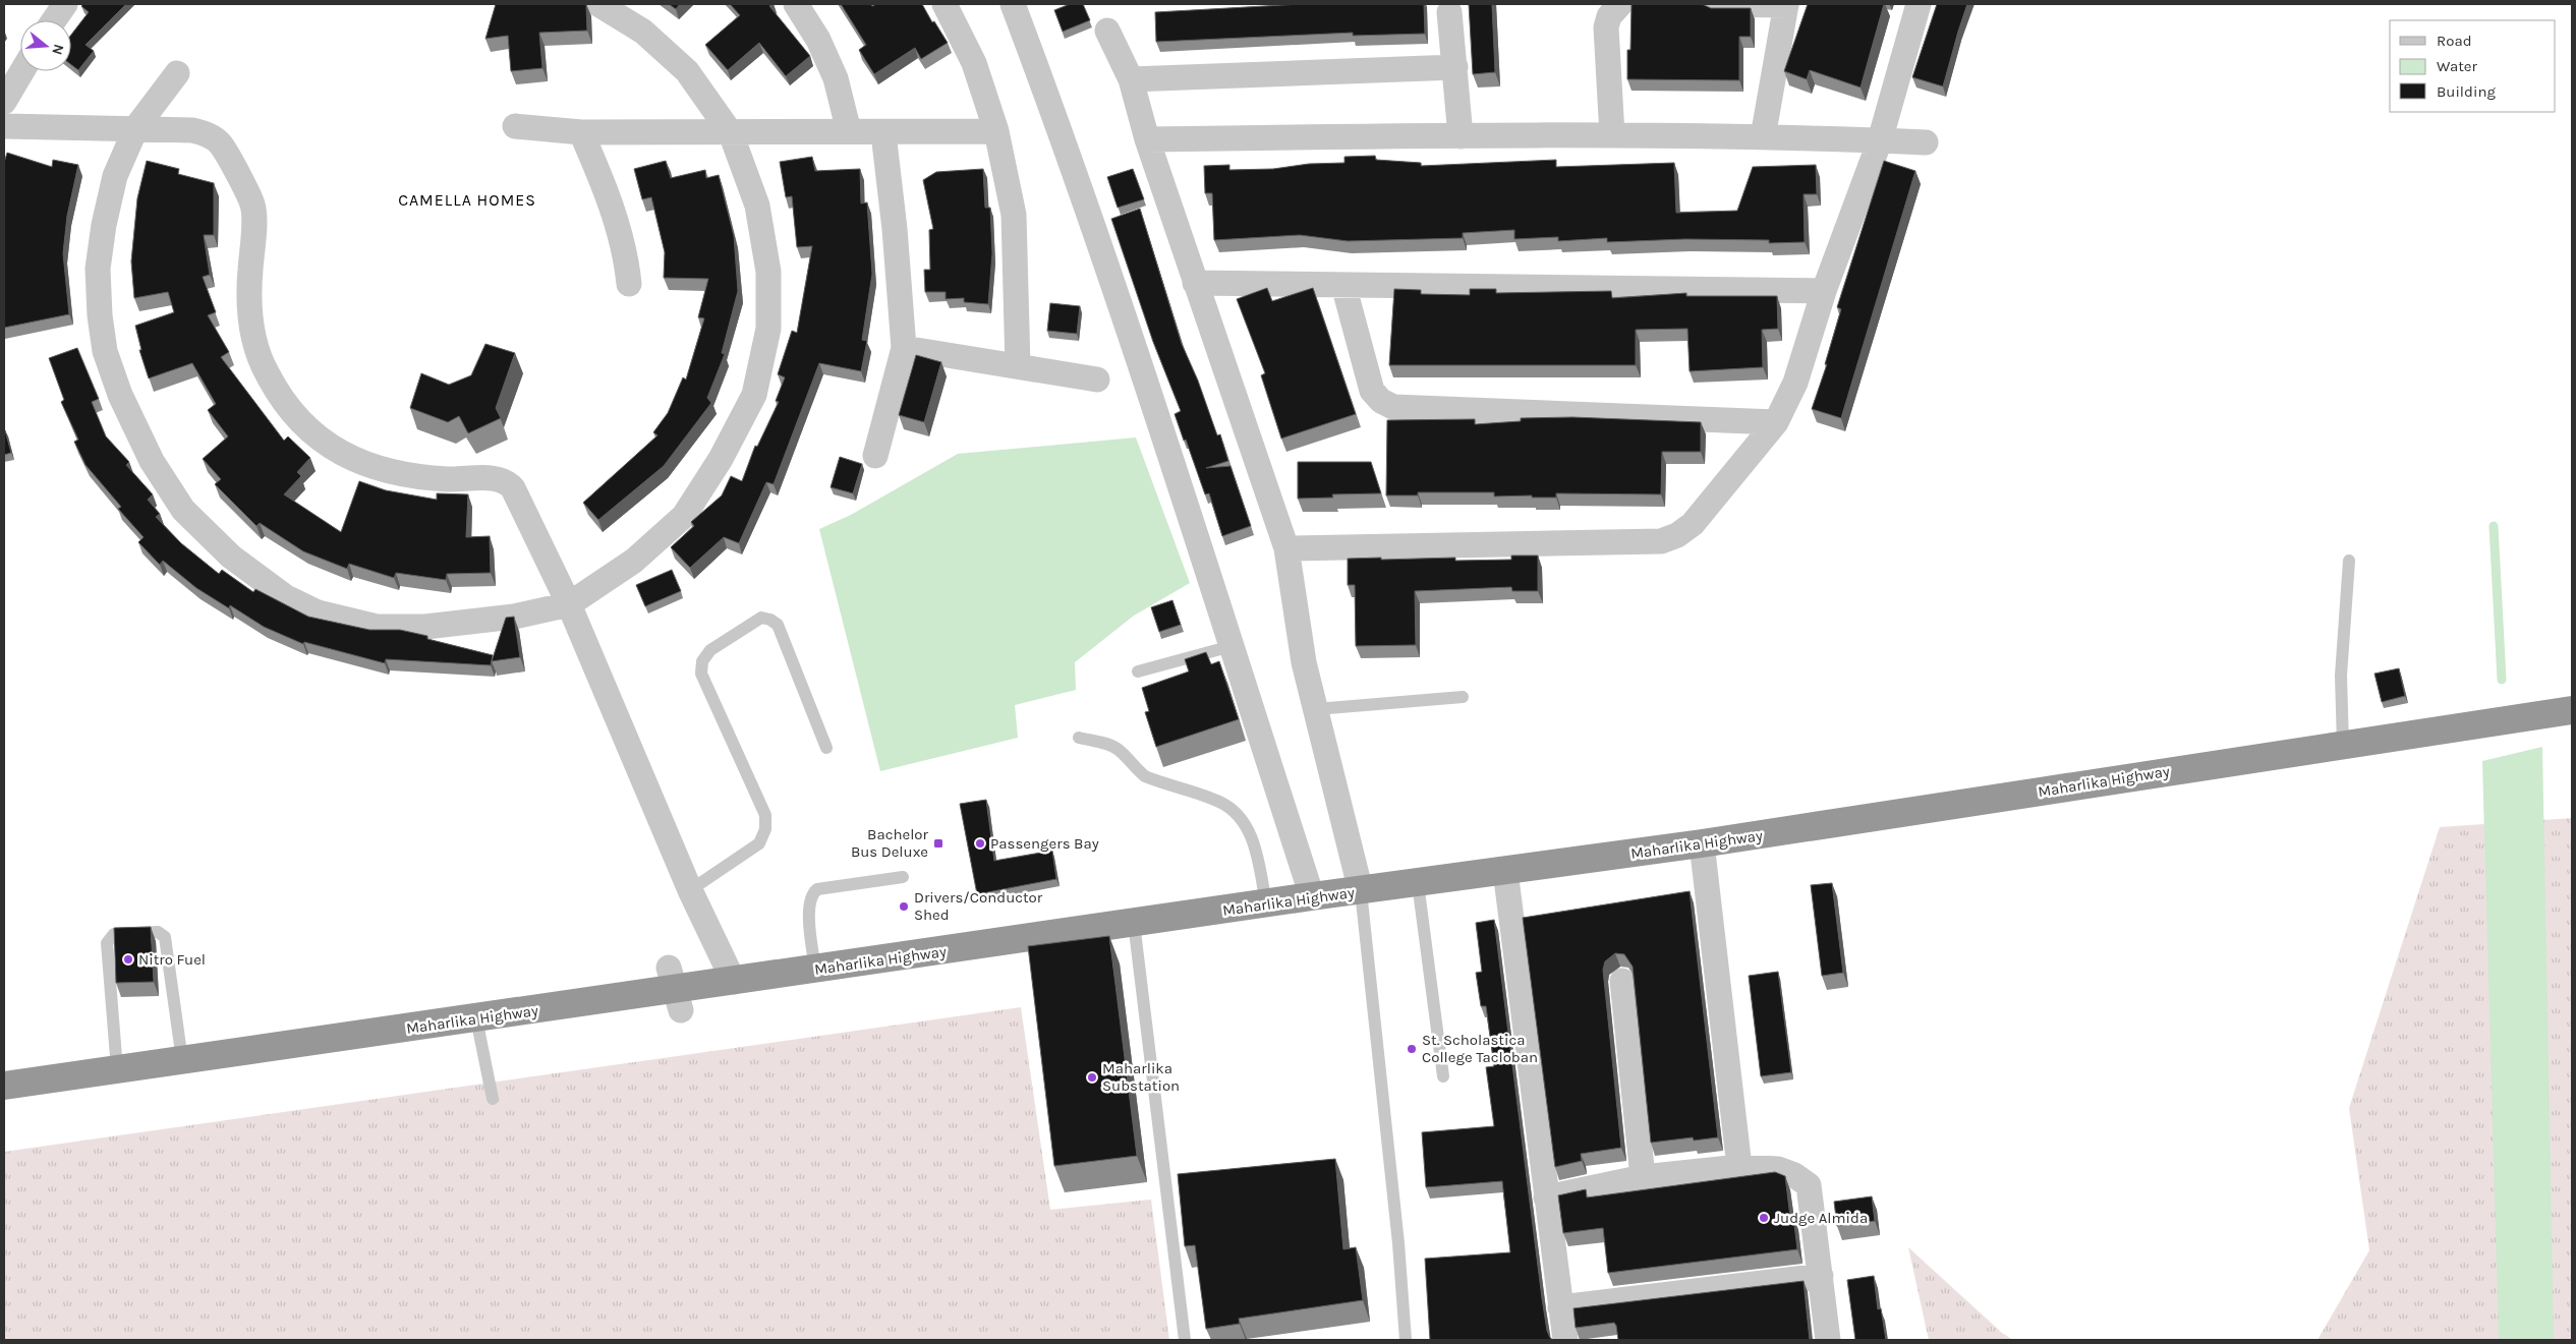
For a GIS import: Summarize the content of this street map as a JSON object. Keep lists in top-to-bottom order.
{
  "streets": {
    "highway": ["Maharlika Highway"]
  },
  "districts": ["CAMELLA HOMES"],
  "places": {
    "transit": ["Bachelor Bus Deluxe"],
    "other": [
      "Passengers Bay",
      "Drivers/Conductor Shed",
      "Nitro Fuel",
      "St. Scholastica College Tacloban",
      "Maharlika Substation",
      "Judge Almida"
    ]
  },
  "legend": ["Road", "Water", "Building"],
  "north": "right"
}
